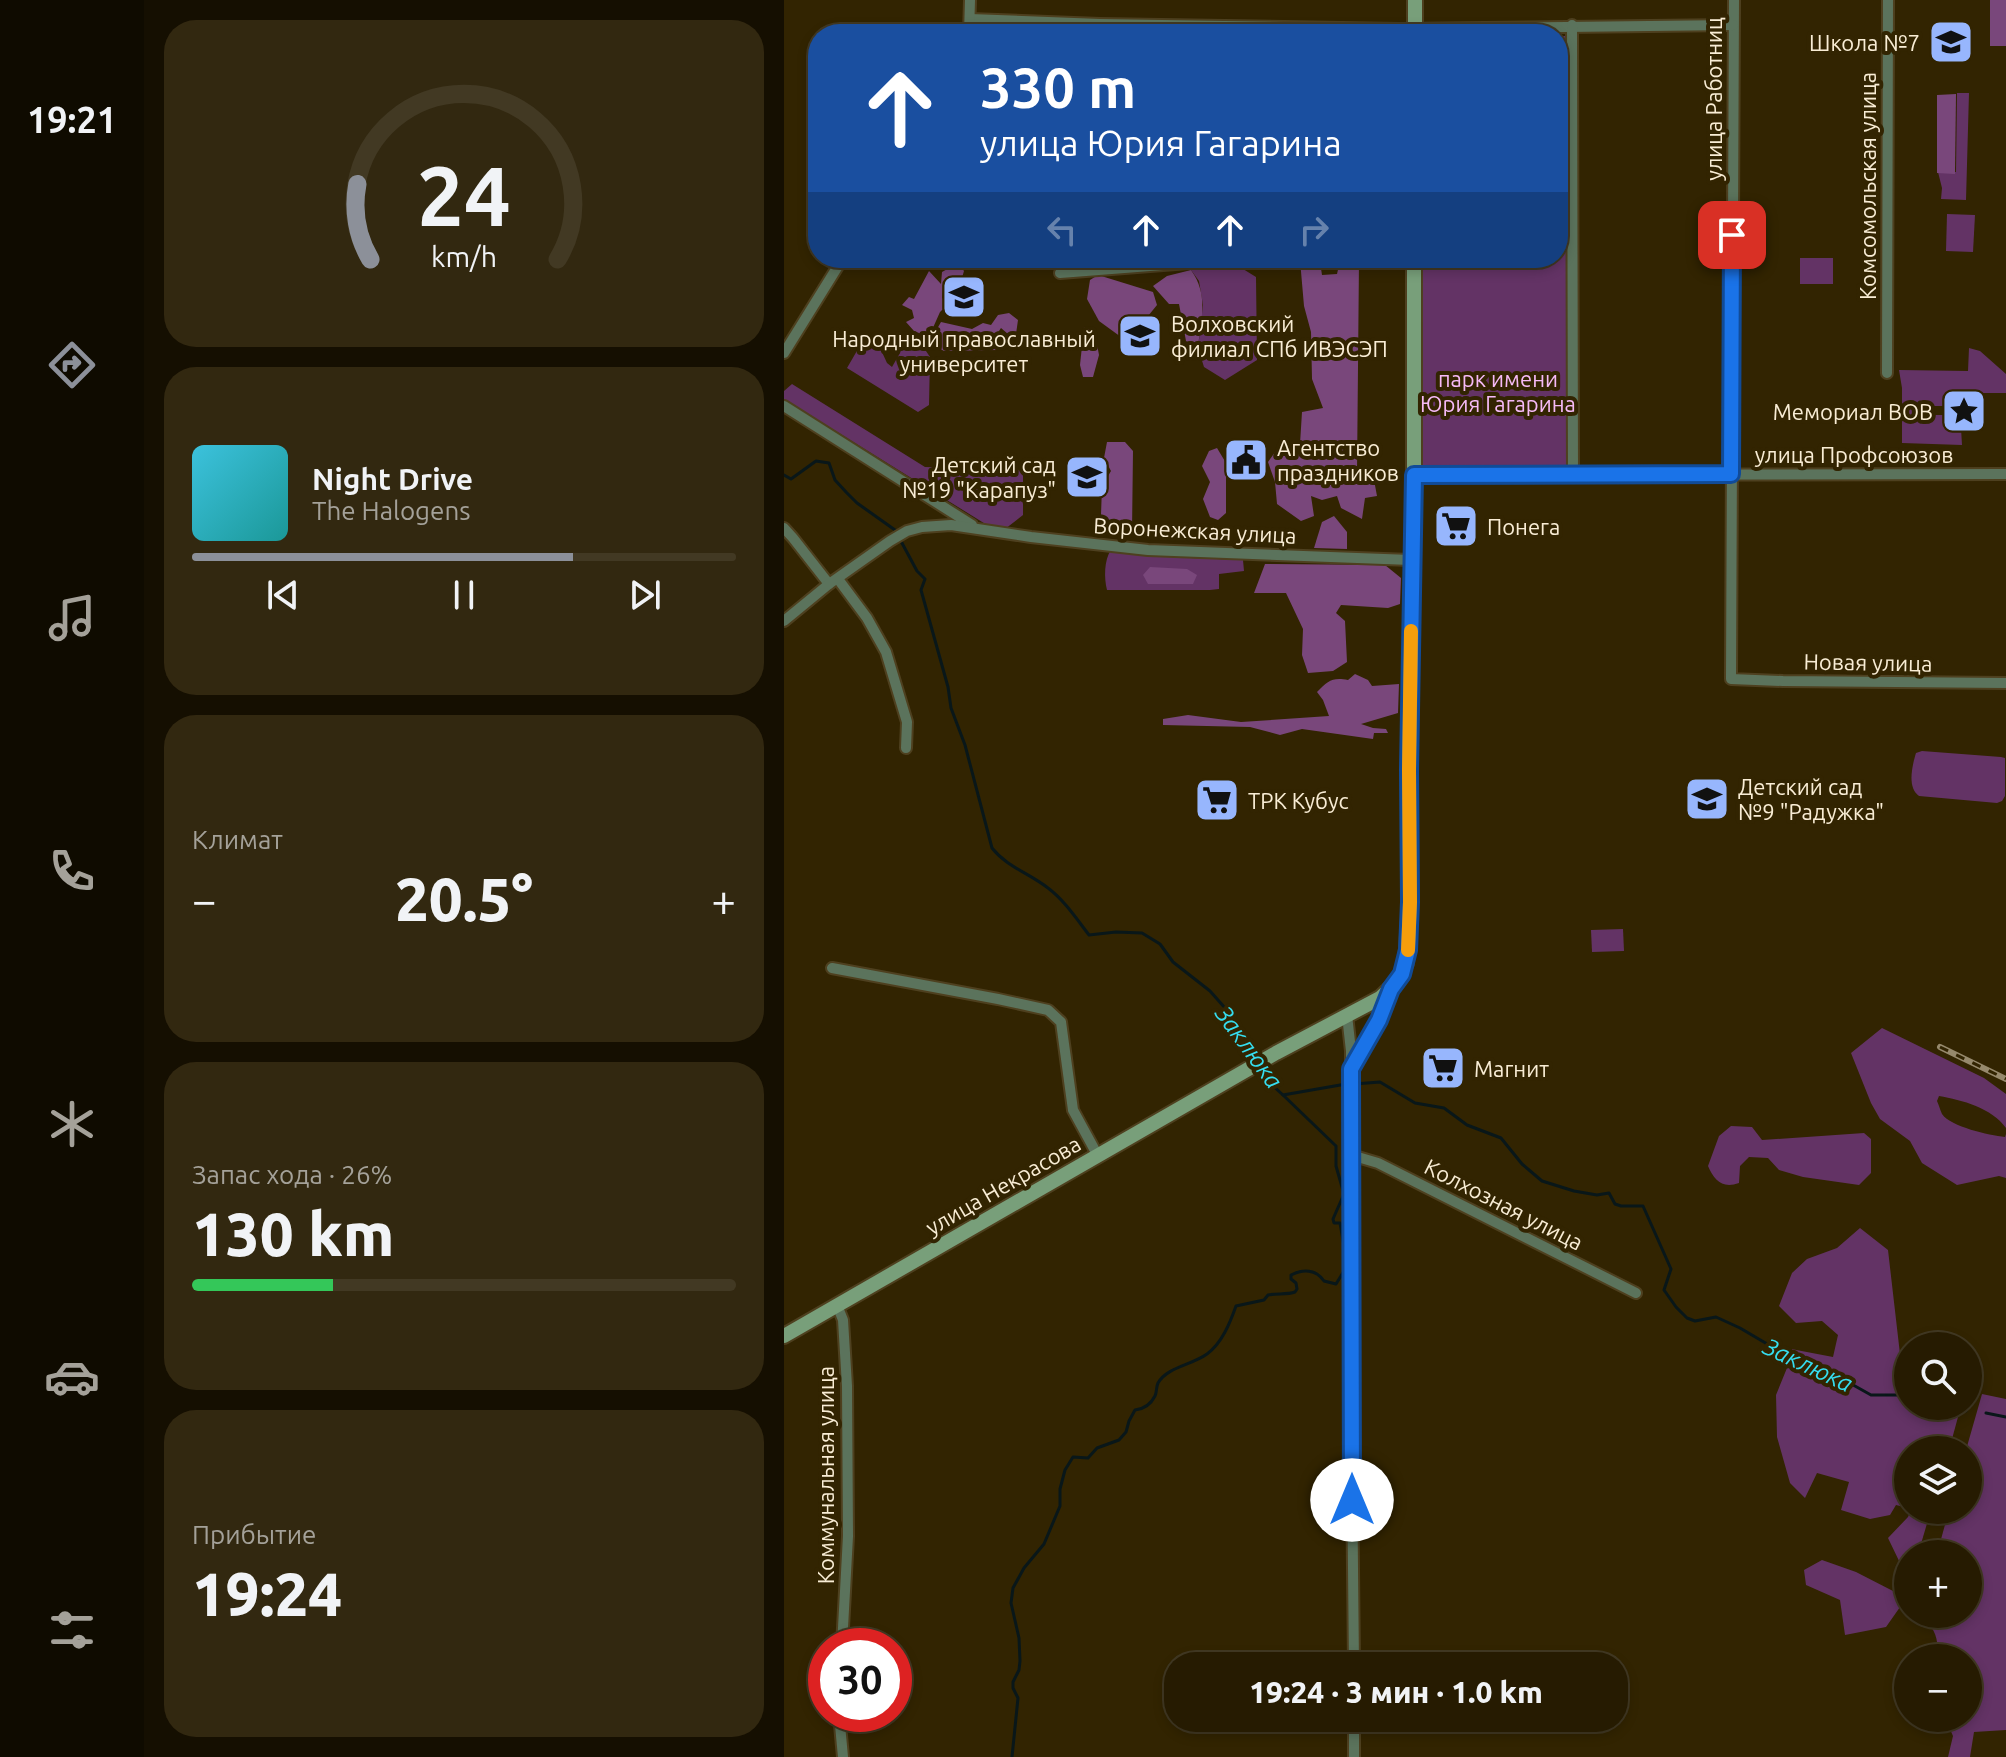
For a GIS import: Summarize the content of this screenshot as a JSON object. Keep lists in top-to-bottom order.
{
  "streets": {
    "main road": ["улица Некрасова"],
    "street": [
      "улица Работниц",
      "Комсомольская улица",
      "улица Профсоюзов",
      "Воронежская улица",
      "Новая улица",
      "Колхозная улица",
      "Коммунальная улица"
    ]
  },
  "crossings": [
    ["улица Работниц", "улица Профсоюзов"],
    ["улица Работниц", "Новая улица"],
    ["улица Некрасова", "Коммунальная улица"]
  ],
  "water": ["Заклюка"],
  "parks": ["парк имени Юрия Гагарина"],
  "places": {
    "school or university": [
      "Школа №7",
      "Народный православный университет",
      "Волховский филиал СПб ИВЭСЭП",
      "Детский сад №19 \"Карапуз\"",
      "Детский cад №9 \"Радужка\""
    ],
    "place": ["Мемориал ВОВ"],
    "public building": ["Агентство праздников"],
    "supermarket": ["Понега", "ТРК Кубус", "Магнит"]
  },
  "page": {
    "tabs": "19:21",
    "turn": ["330 m", "улица Юрия Гагарина"],
    "song": ["Night Drive", "The Halogens"],
    "tile": [
      "Климат",
      ["Запас хода · 26%", "130 km"],
      ["Прибытие", "19:24"]
    ],
    "heat": ["−", "20.5°", "+"],
    "map_buttons": ["+", "−"],
    "limit": "30",
    "trip": "19:24 · 3 мин · 1.0 km",
    "gauge": ["24", "km/h"]
  }
}
